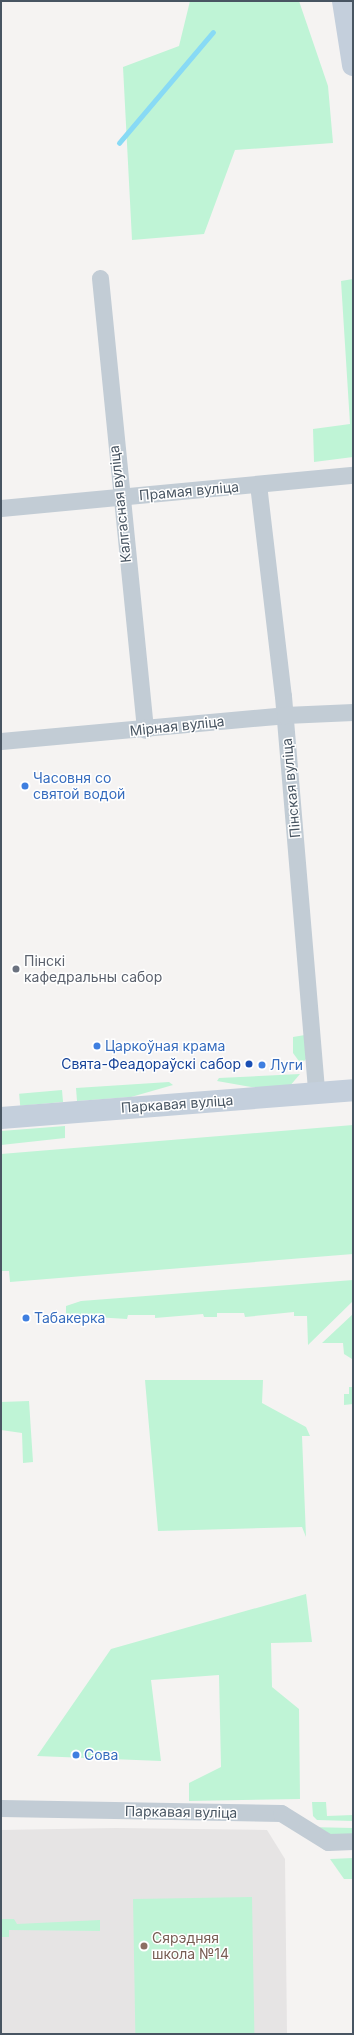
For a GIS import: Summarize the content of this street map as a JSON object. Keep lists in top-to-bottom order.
{
  "streets": {
    "street": [
      "Прамая вуліца",
      "Калгасная вуліца",
      "Мірная вуліца",
      "Пінская вуліца",
      "Паркавая вуліца"
    ]
  },
  "crossings": [
    ["Прамая вуліца", "Калгасная вуліца"],
    ["Прамая вуліца", "Пінская вуліца"],
    ["Калгасная вуліца", "Мірная вуліца"],
    ["Мірная вуліца", "Пінская вуліца"],
    ["Пінская вуліца", "Паркавая вуліца"]
  ],
  "places": [
    "Часовня со святой водой",
    "Пінскі кафедральны сабор",
    "Царкоўная крама",
    "Свята-Феадораўскі сабор",
    "Луги",
    "Табакерка",
    "Сова",
    "Сярэдняя школа №14"
  ]
}
